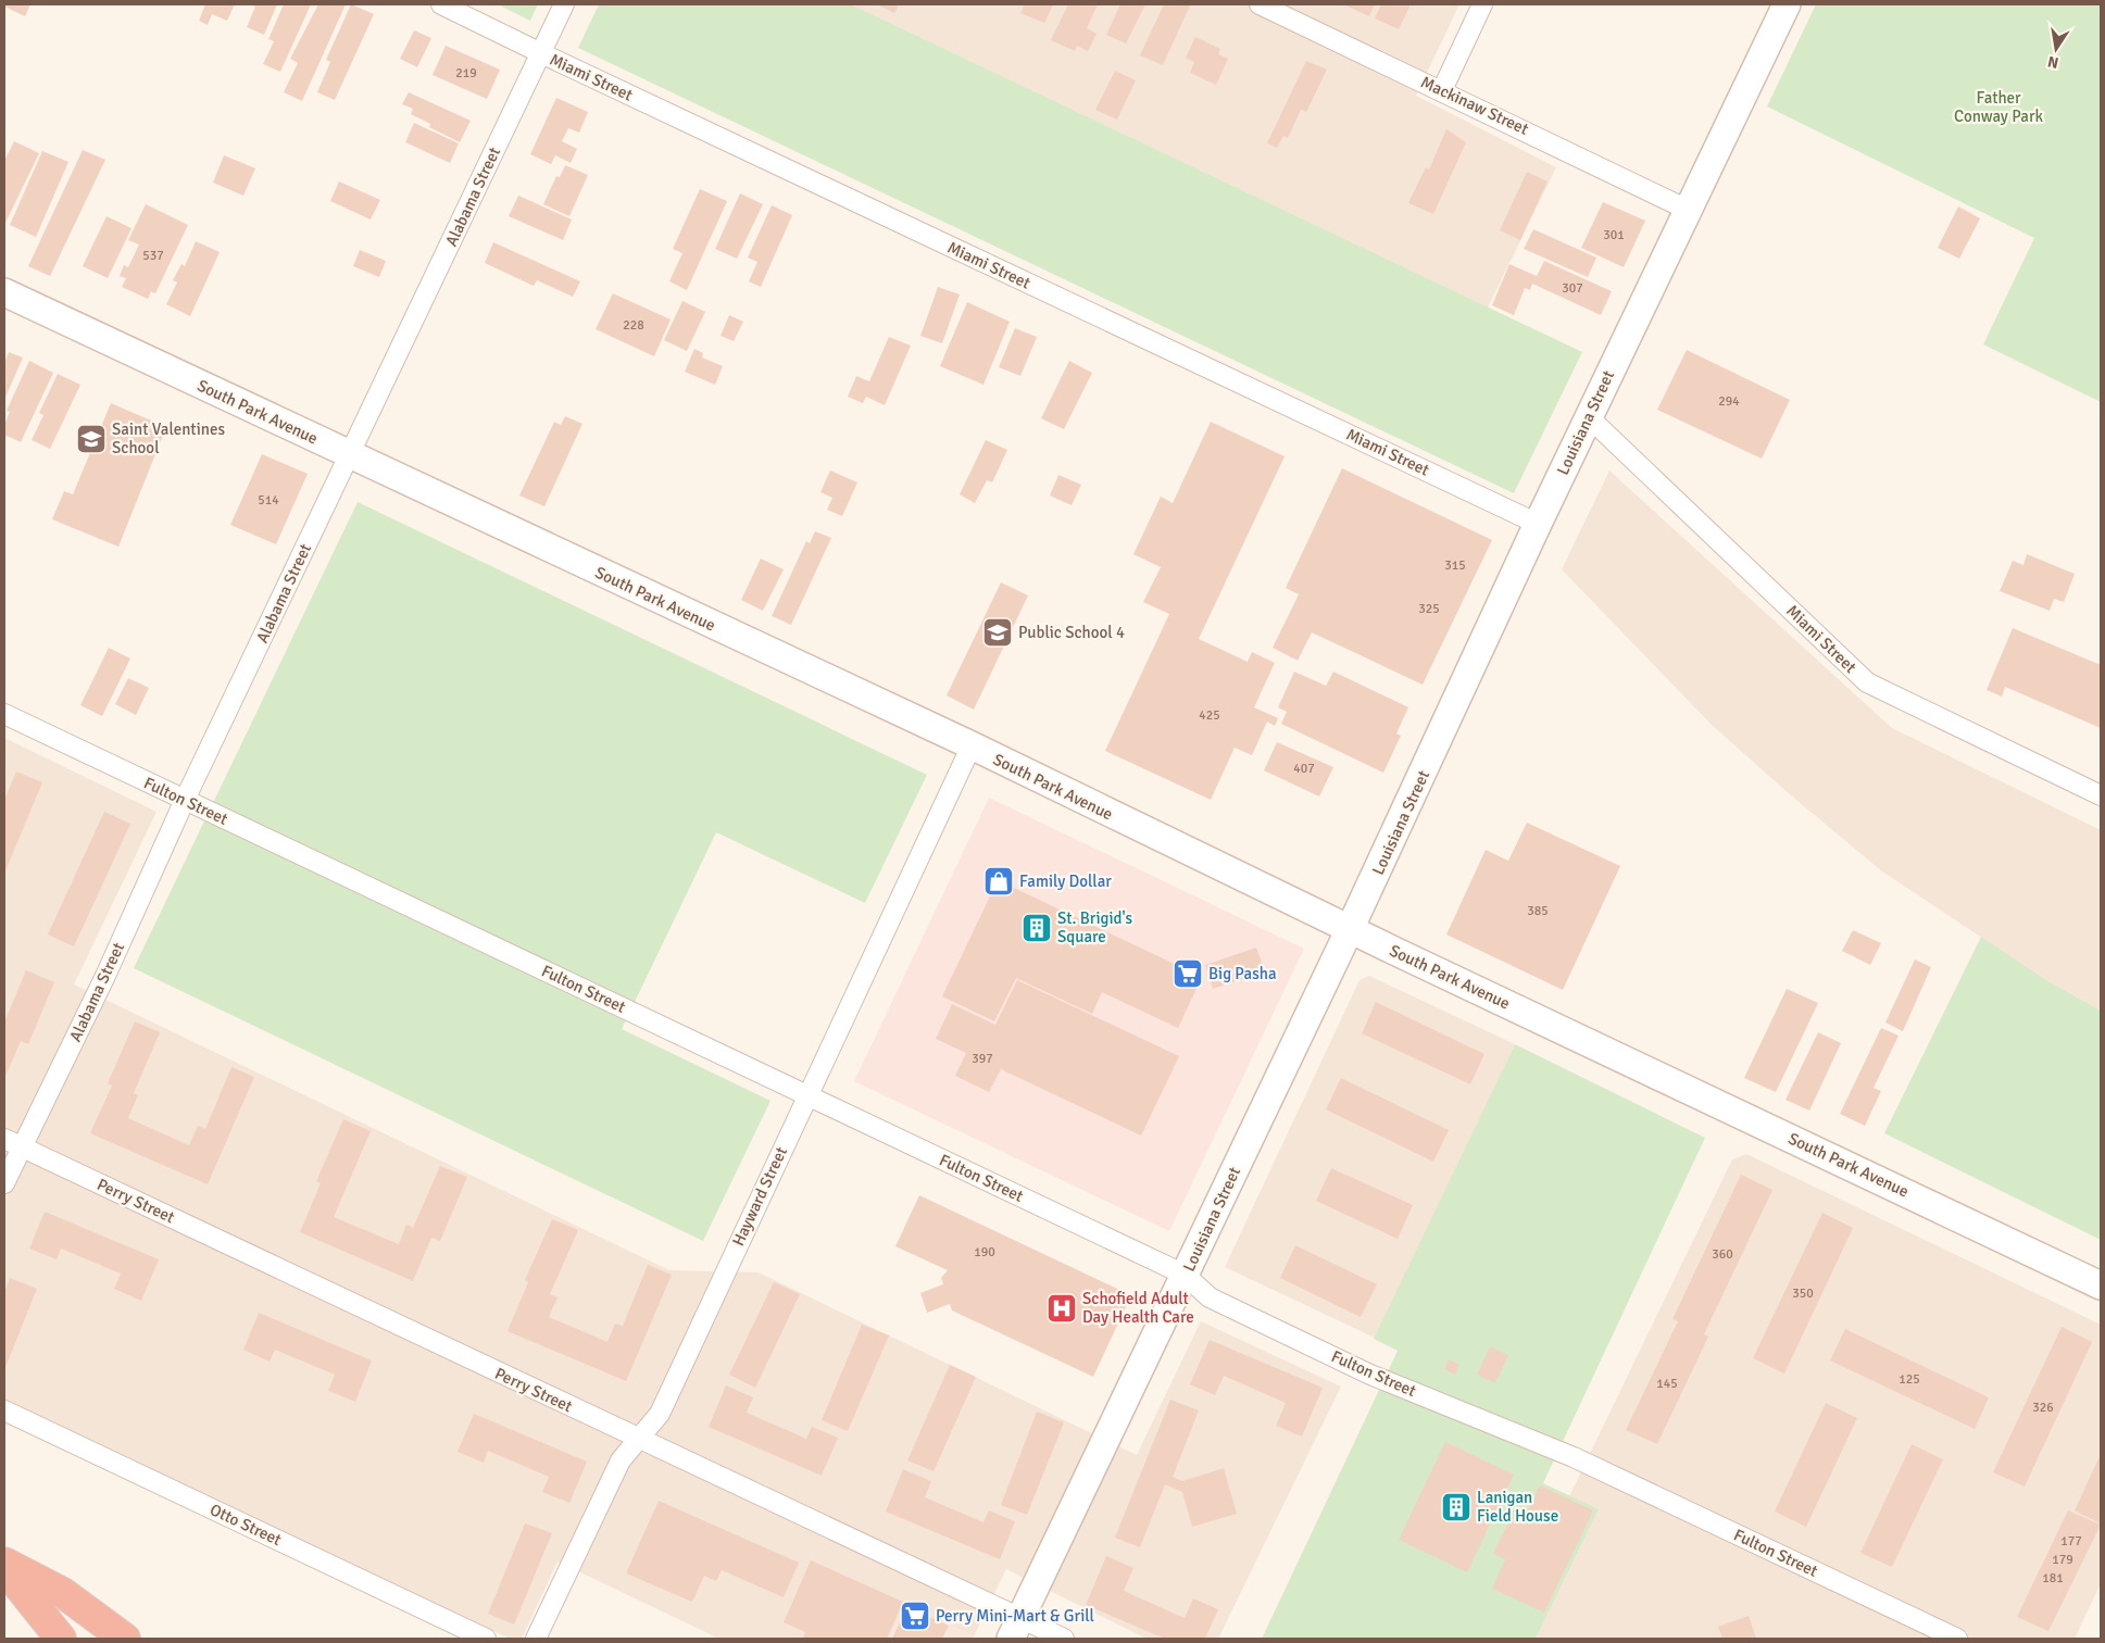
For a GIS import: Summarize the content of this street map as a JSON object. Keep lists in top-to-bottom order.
{
  "streets": {
    "street": [
      "Miami Street",
      "Mackinaw Street",
      "Alabama Street",
      "South Park Avenue",
      "Louisiana Street",
      "Fulton Street",
      "Hayward Street",
      "Perry Street",
      "Otto Street"
    ]
  },
  "crossings": [
    ["Miami Street", "Alabama Street"],
    ["Miami Street", "Louisiana Street"],
    ["Mackinaw Street", "Louisiana Street"],
    ["Alabama Street", "South Park Avenue"],
    ["Alabama Street", "Fulton Street"],
    ["Alabama Street", "Perry Street"],
    ["South Park Avenue", "Louisiana Street"],
    ["South Park Avenue", "Hayward Street"],
    ["Louisiana Street", "Fulton Street"],
    ["Louisiana Street", "Perry Street"],
    ["Fulton Street", "Hayward Street"],
    ["Hayward Street", "Perry Street"]
  ],
  "parks": ["Father Conway Park"],
  "places": {
    "school or university": ["Saint Valentines School", "Public School 4"],
    "shop": ["Family Dollar"],
    "building": ["St. Brigid's Square", "Lanigan Field House"],
    "supermarket": ["Big Pasha", "Perry Mini-Mart & Grill"],
    "hospital": ["Schofield Adult Day Health Care"]
  },
  "house_numbers": [
    "219",
    "301",
    "537",
    "307",
    "228",
    "294",
    "514",
    "315",
    "325",
    "425",
    "407",
    "385",
    "397",
    "190",
    "360",
    "350",
    "125",
    "145",
    "326",
    "177",
    "179",
    "181"
  ],
  "north": "bottom"
}
